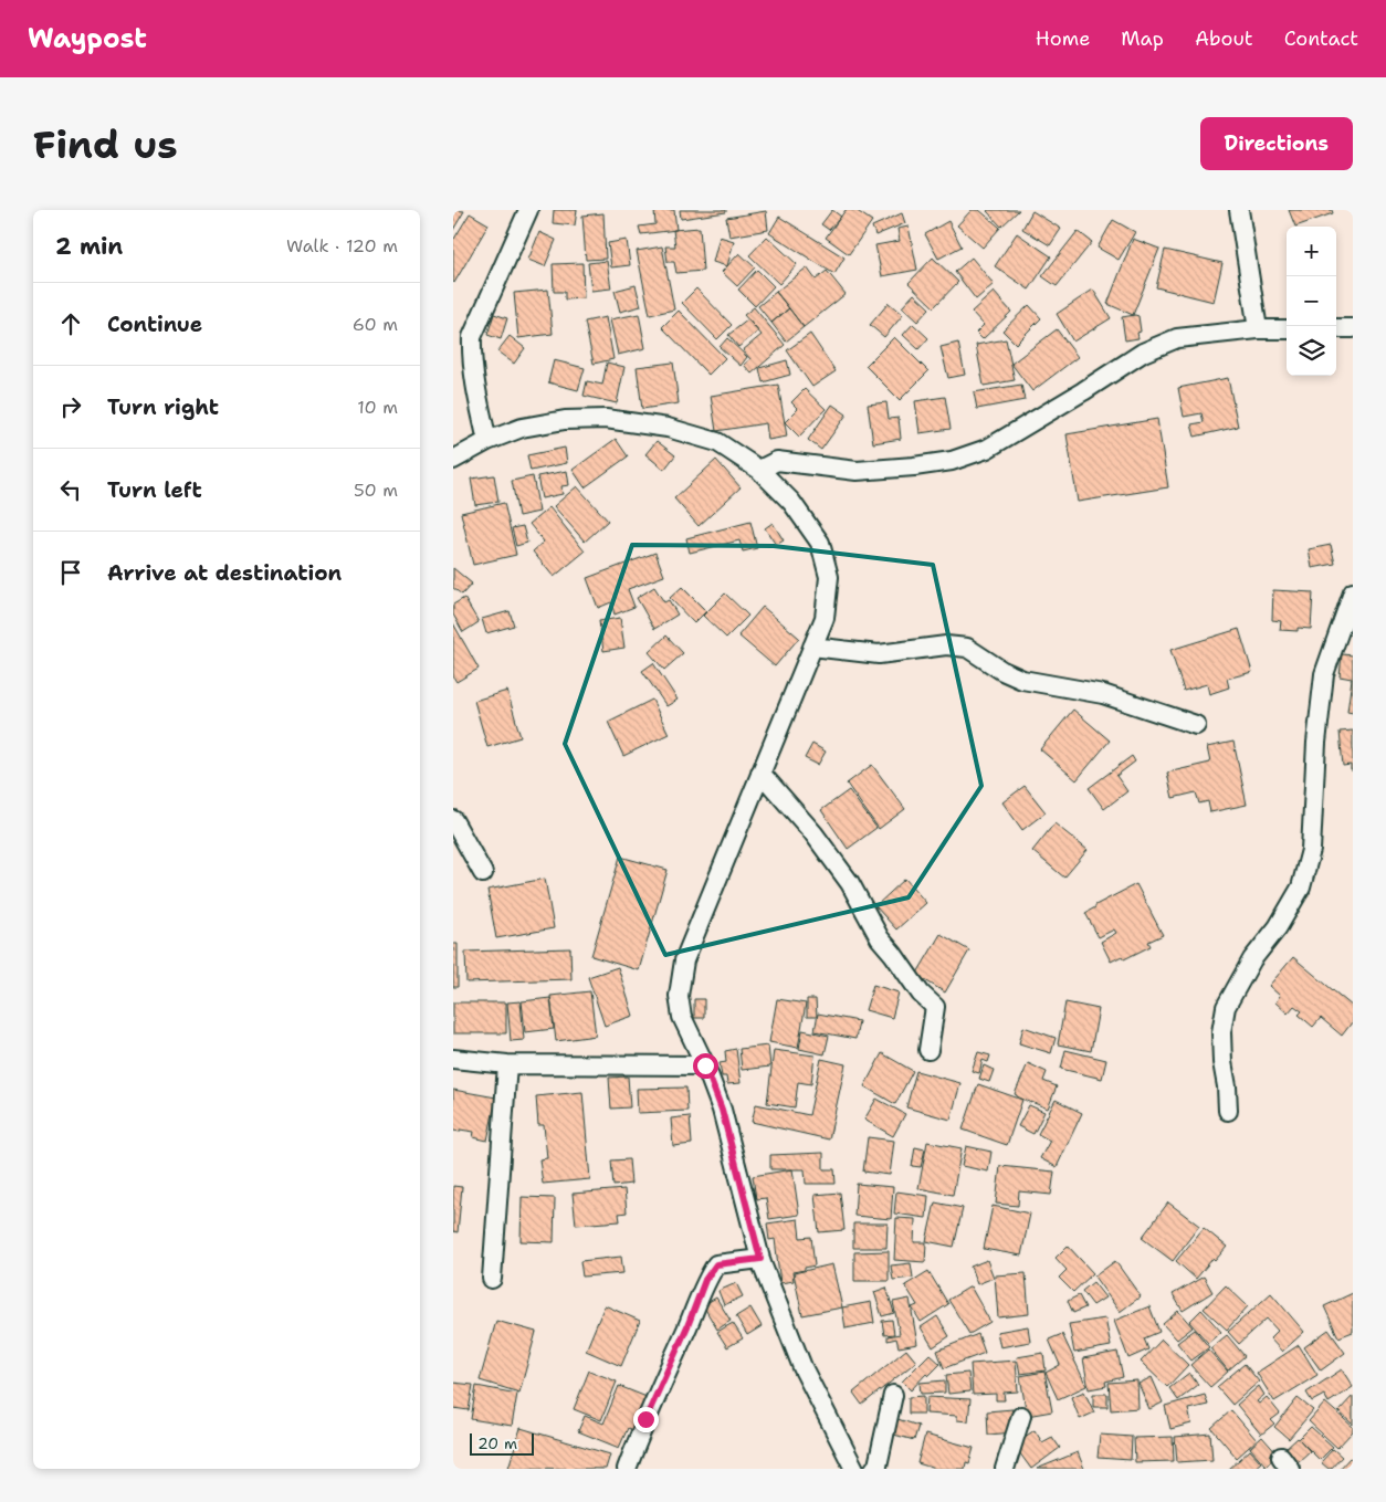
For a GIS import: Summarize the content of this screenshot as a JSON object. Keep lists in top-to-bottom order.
{
  "scale_bar": "20 m",
  "page": {
    "header": "Waypost",
    "nav": [
      "Home",
      "Map",
      "About",
      "Contact"
    ],
    "buttons": "Directions",
    "title": "Find us",
    "heading": ["2 min", "Walk · 120 m"],
    "map_buttons": ["+", "−"],
    "list": [
      ["Continue", "60 m"],
      ["Turn right", "10 m"],
      ["Turn left", "50 m"],
      "Arrive at destination"
    ],
    "scale": "20 m"
  }
}
